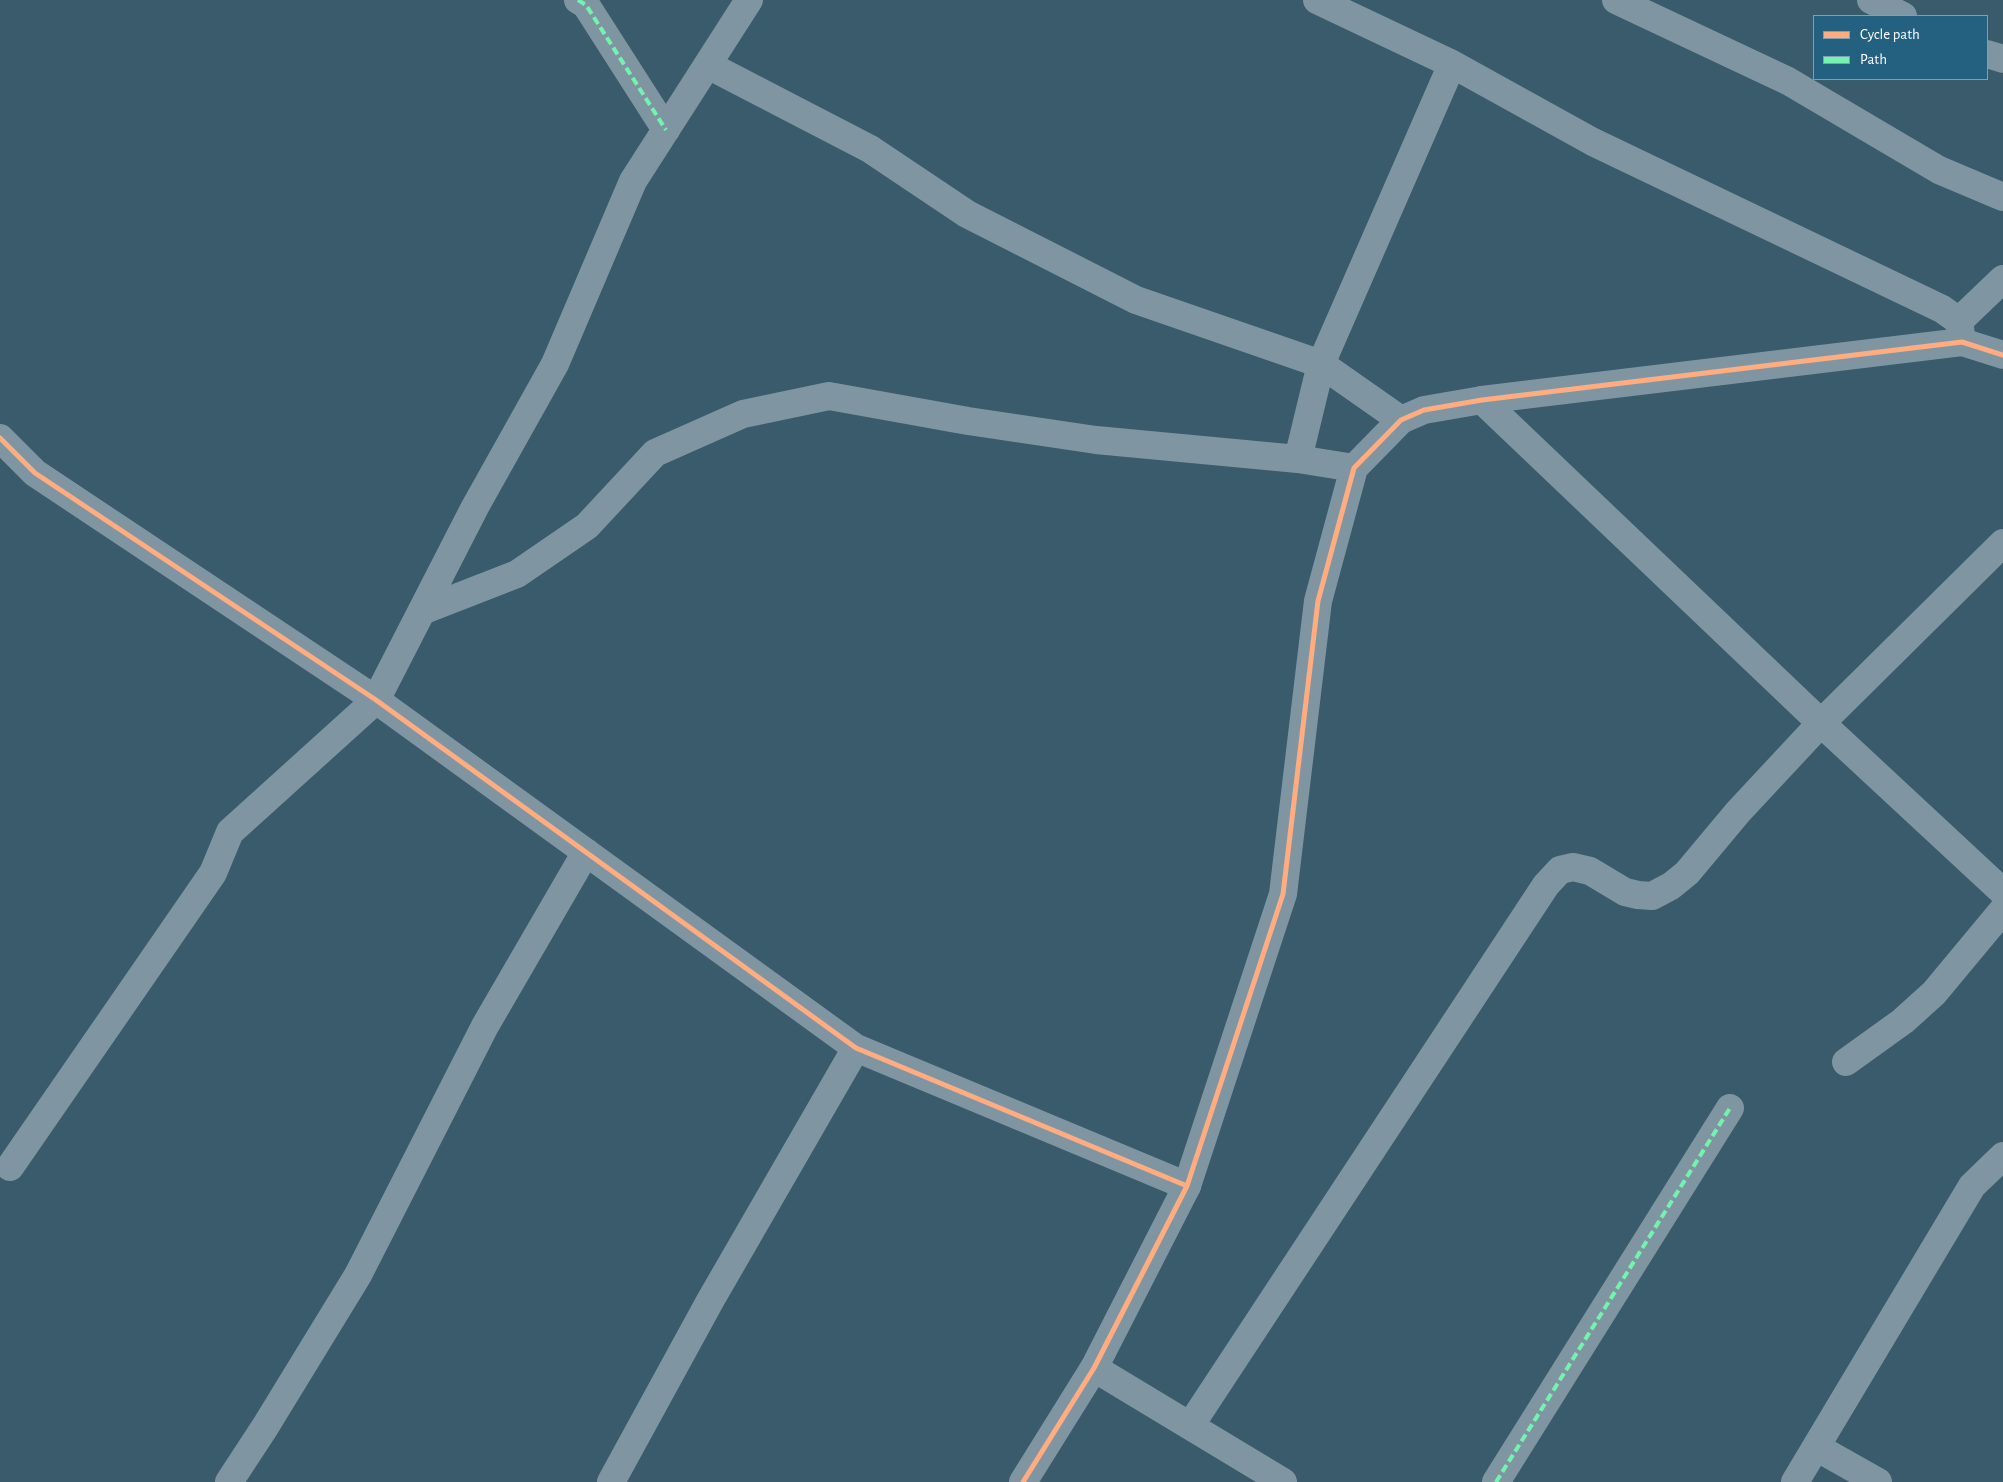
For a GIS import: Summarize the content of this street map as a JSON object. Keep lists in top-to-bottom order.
{
  "legend": ["Cycle path", "Path"]
}
